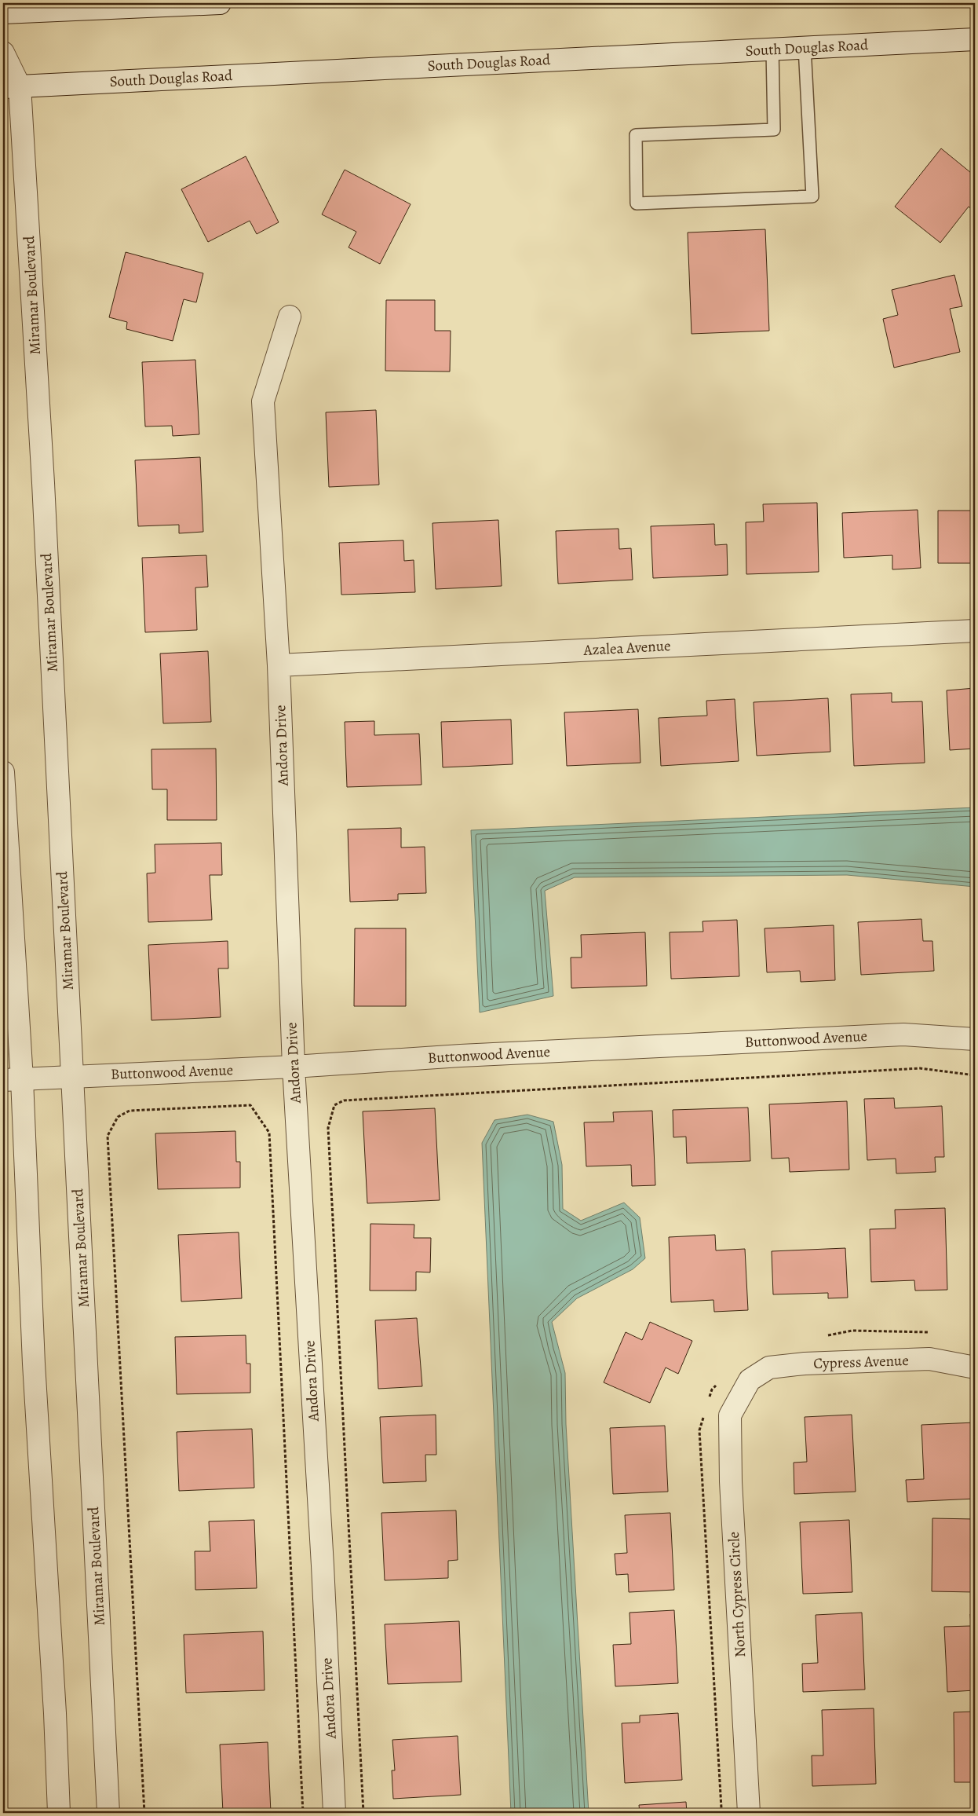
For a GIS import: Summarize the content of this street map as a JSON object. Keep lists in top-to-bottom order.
{
  "streets": {
    "street": [
      "South Douglas Road",
      "Miramar Boulevard",
      "Azalea Avenue",
      "Andora Drive",
      "Buttonwood Avenue",
      "Cypress Avenue",
      "North Cypress Circle"
    ]
  },
  "crossings": [
    ["South Douglas Road", "Miramar Boulevard"],
    ["Miramar Boulevard", "Buttonwood Avenue"],
    ["Azalea Avenue", "Andora Drive"],
    ["Andora Drive", "Buttonwood Avenue"],
    ["Cypress Avenue", "North Cypress Circle"]
  ]
}
